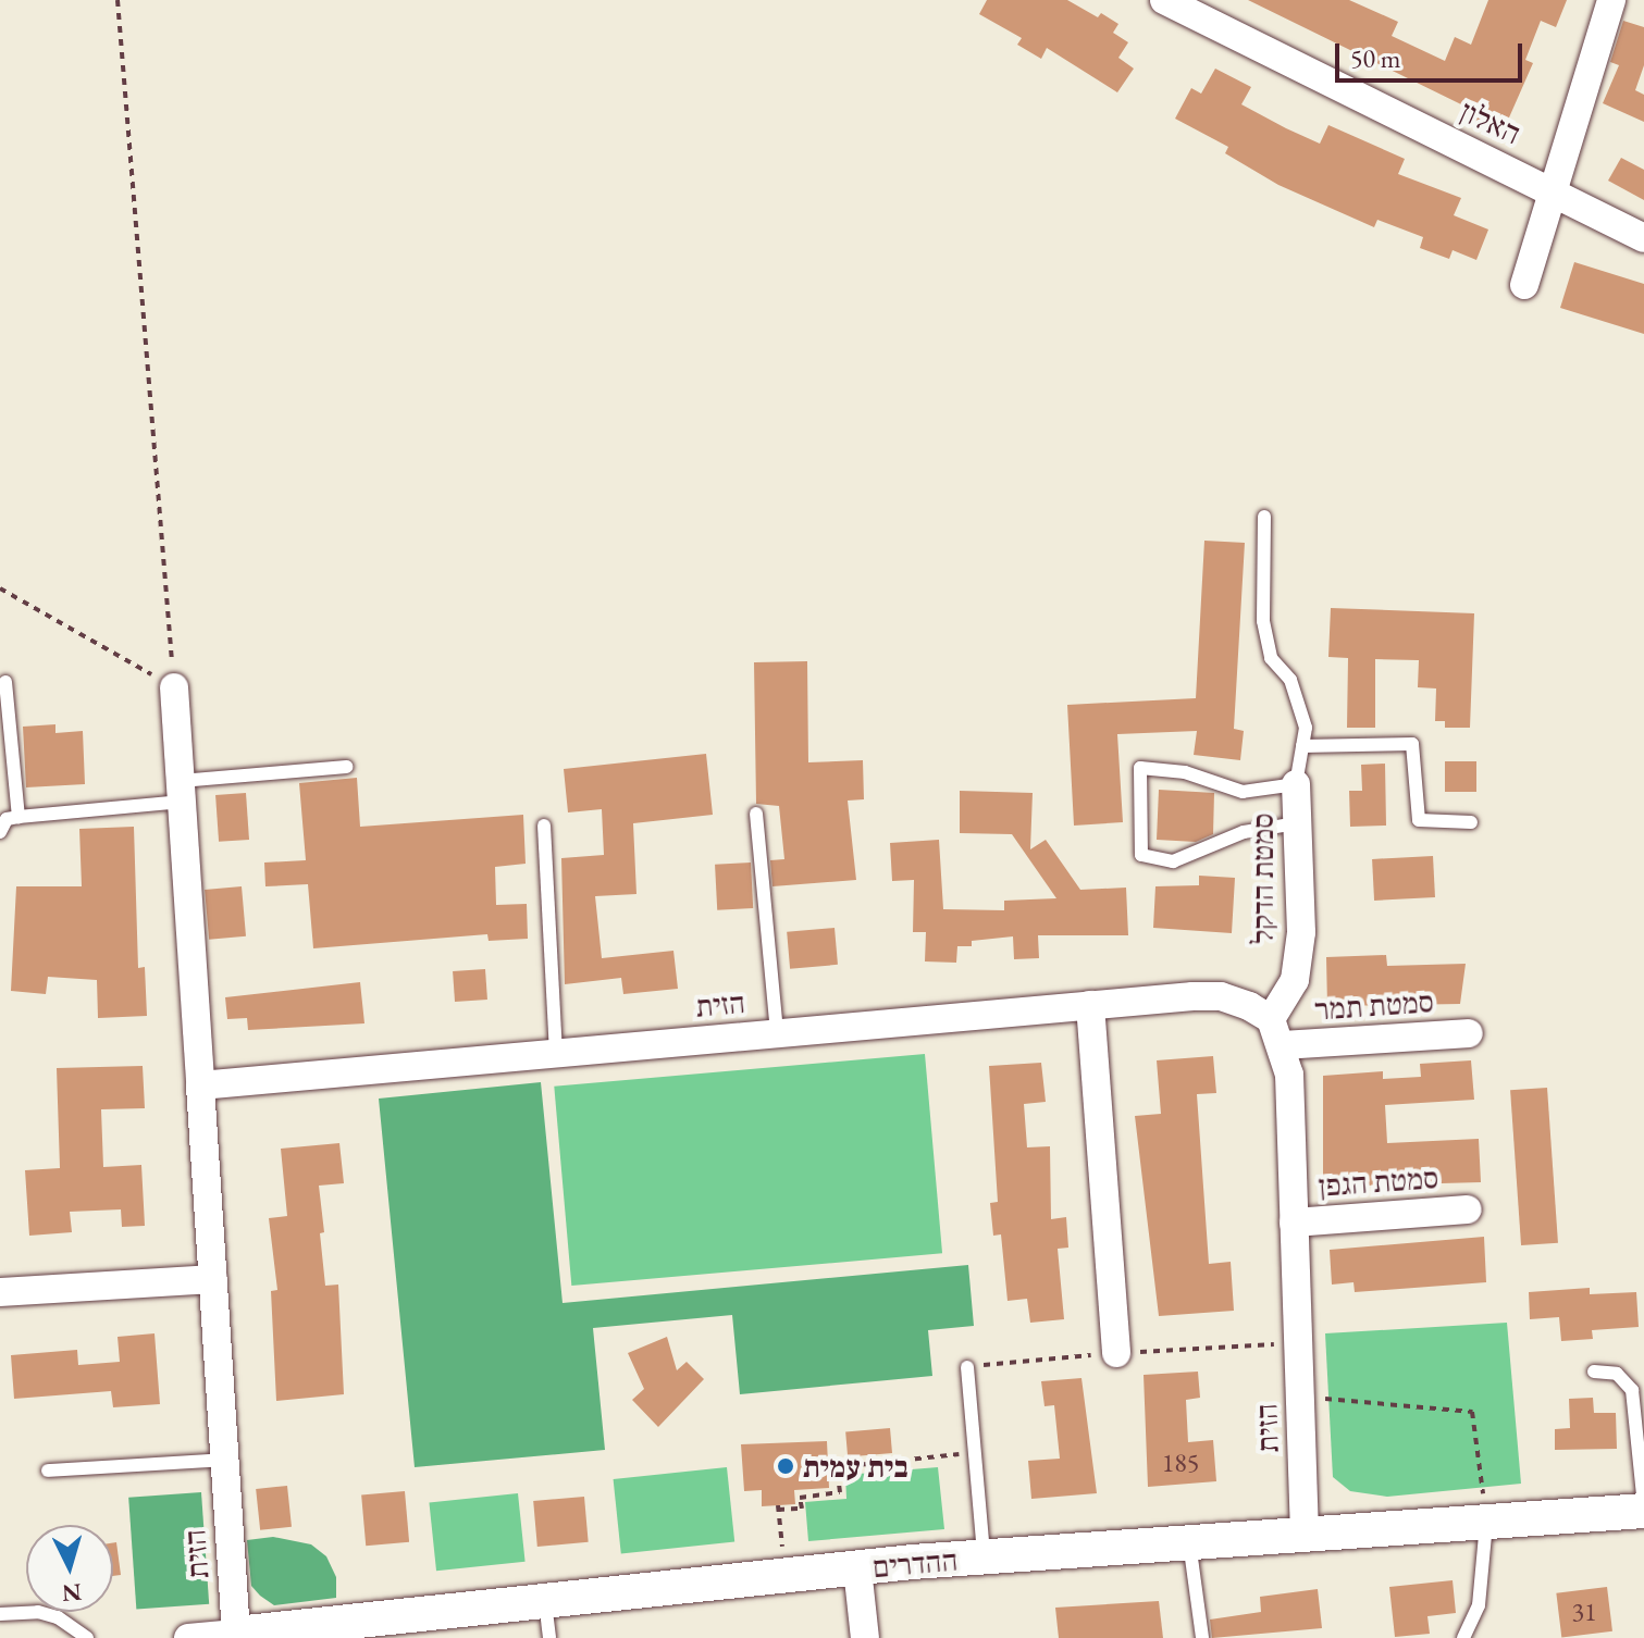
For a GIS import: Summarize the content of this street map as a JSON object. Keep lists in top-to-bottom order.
{
  "streets": {
    "street": [
      "האלון",
      "סמטת הדקל",
      "הזית",
      "סמטת תמר",
      "סמטת הגפן",
      "ההדרים"
    ]
  },
  "crossings": [
    ["סמטת הדקל", "הזית"],
    ["הזית", "סמטת תמר"],
    ["הזית", "סמטת הגפן"],
    ["הזית", "ההדרים"]
  ],
  "places": ["בית עמית"],
  "house_numbers": ["185", "31"],
  "scale_bar": "50 m",
  "north": "bottom"
}
